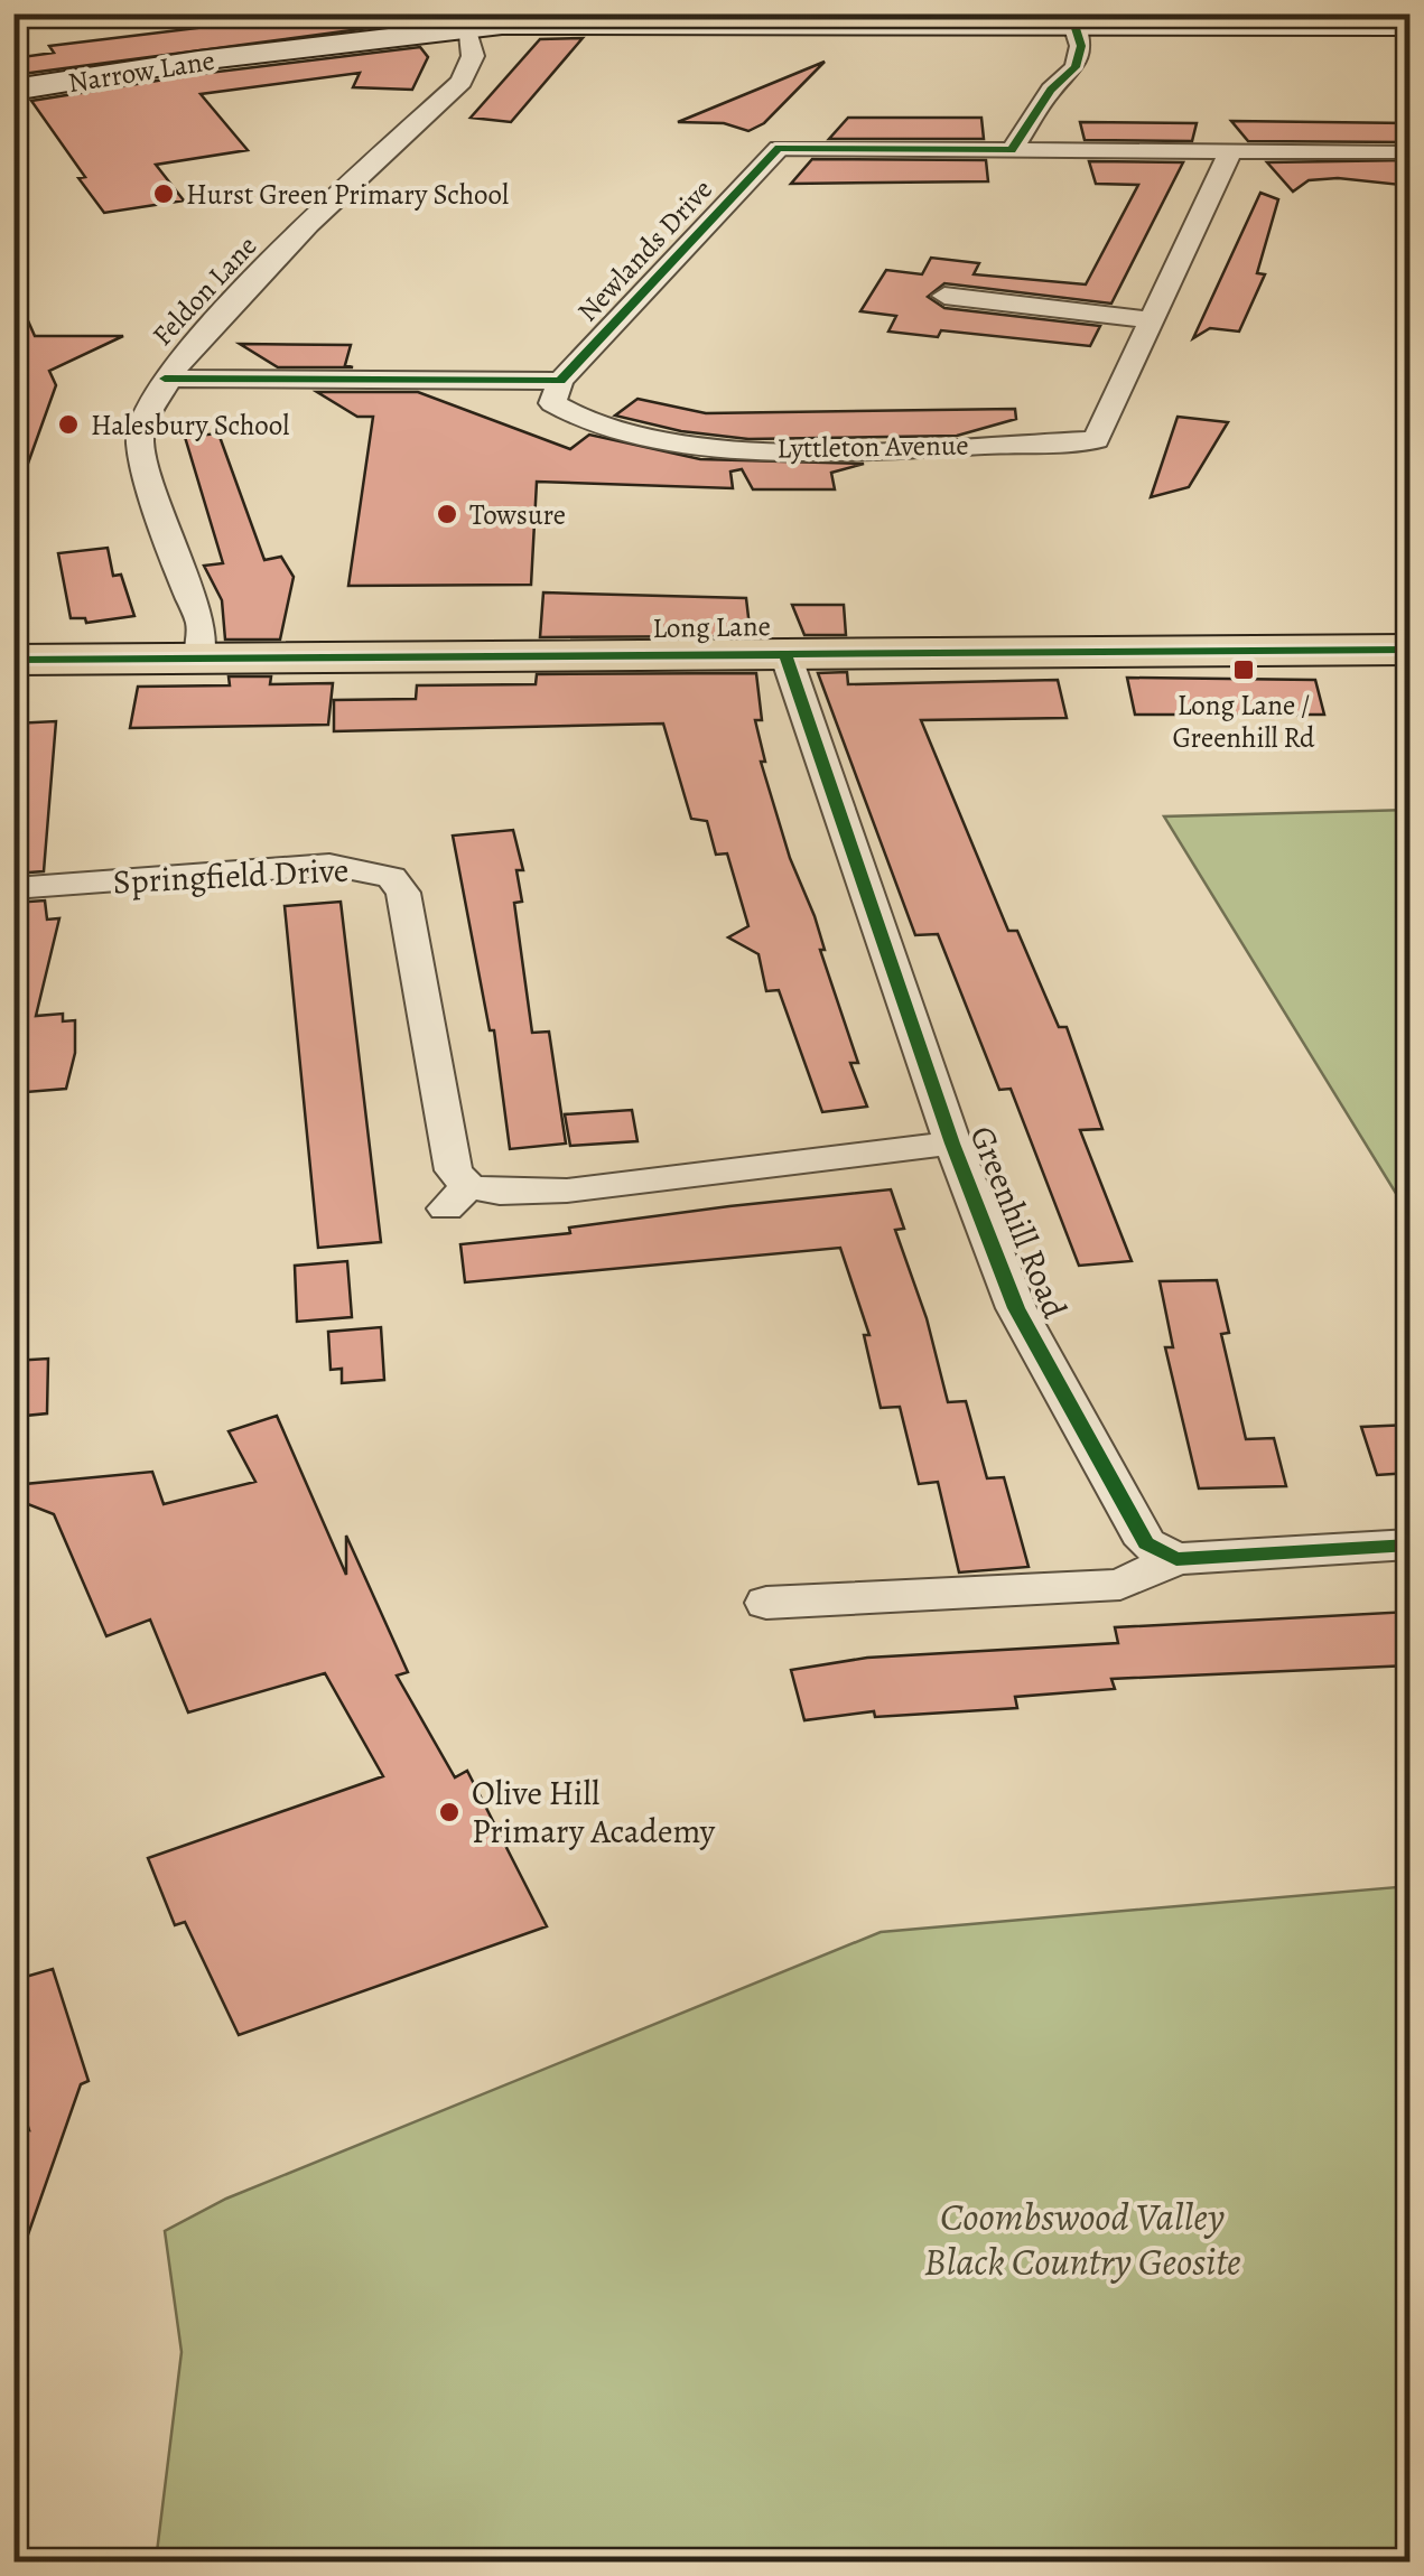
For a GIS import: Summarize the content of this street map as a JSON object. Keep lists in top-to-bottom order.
{
  "streets": {
    "main road": ["Narrow Lane", "Long Lane"],
    "street": [
      "Newlands Drive",
      "Feldon Lane",
      "Lyttleton Avenue",
      "Springfield Drive",
      "Greenhill Road"
    ]
  },
  "crossings": [
    ["Narrow Lane", "Feldon Lane"],
    ["Newlands Drive", "Lyttleton Avenue"],
    ["Feldon Lane", "Long Lane"],
    ["Long Lane", "Greenhill Road"],
    ["Springfield Drive", "Greenhill Road"]
  ],
  "parks": ["Coombswood Valley Black Country Geosite"],
  "places": {
    "other": [
      "Hurst Green Primary School",
      "Halesbury School",
      "Towsure",
      "Olive Hill Primary Academy"
    ],
    "transit": ["Long Lane / Greenhill Rd"]
  }
}
